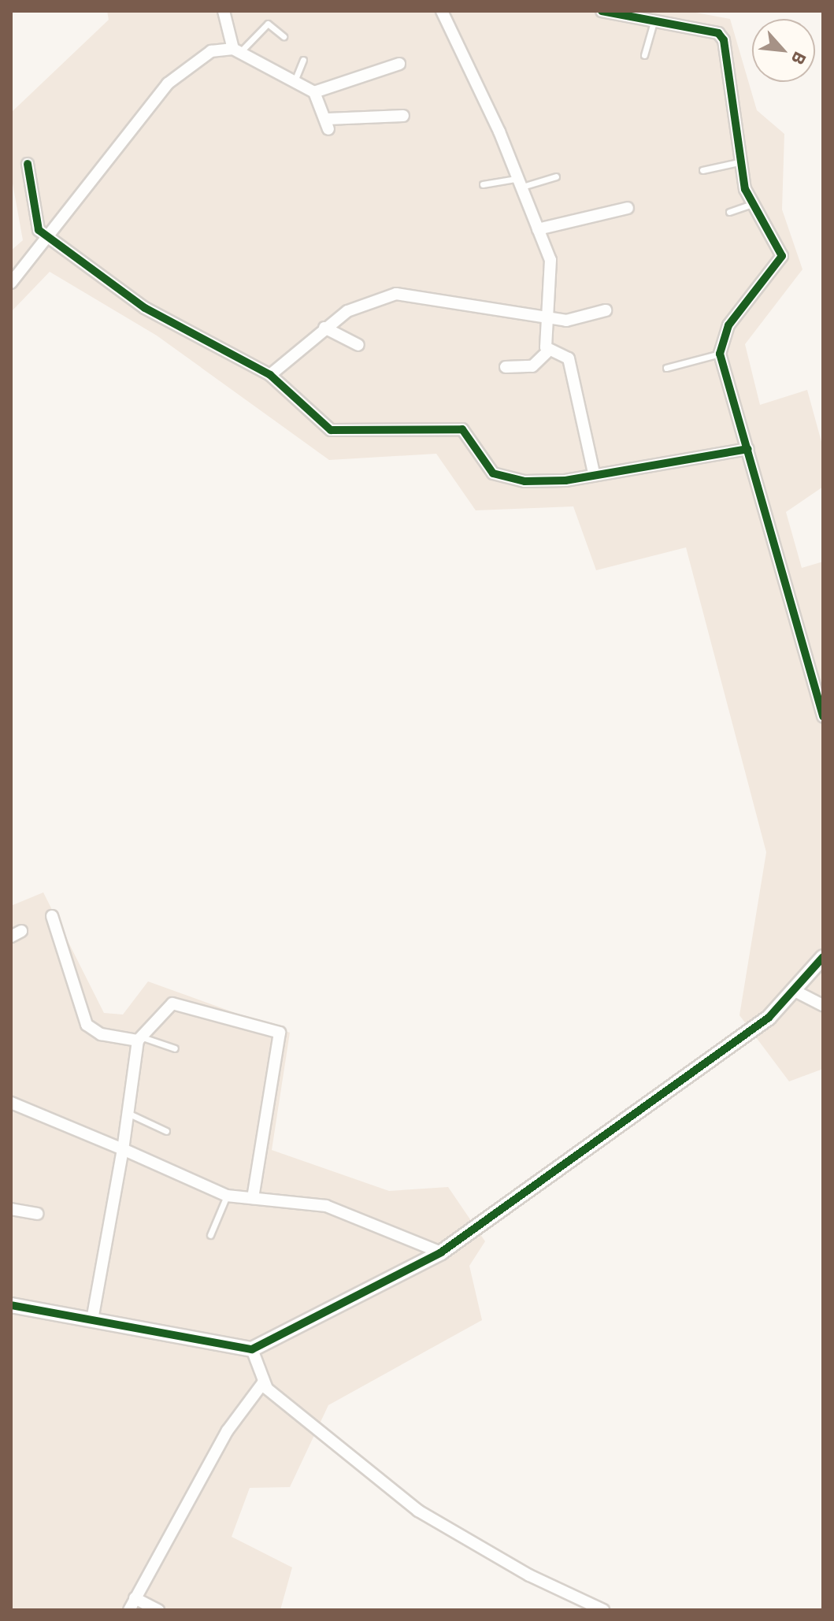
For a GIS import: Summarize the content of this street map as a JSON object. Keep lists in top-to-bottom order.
{
  "north": "bottom right"
}
